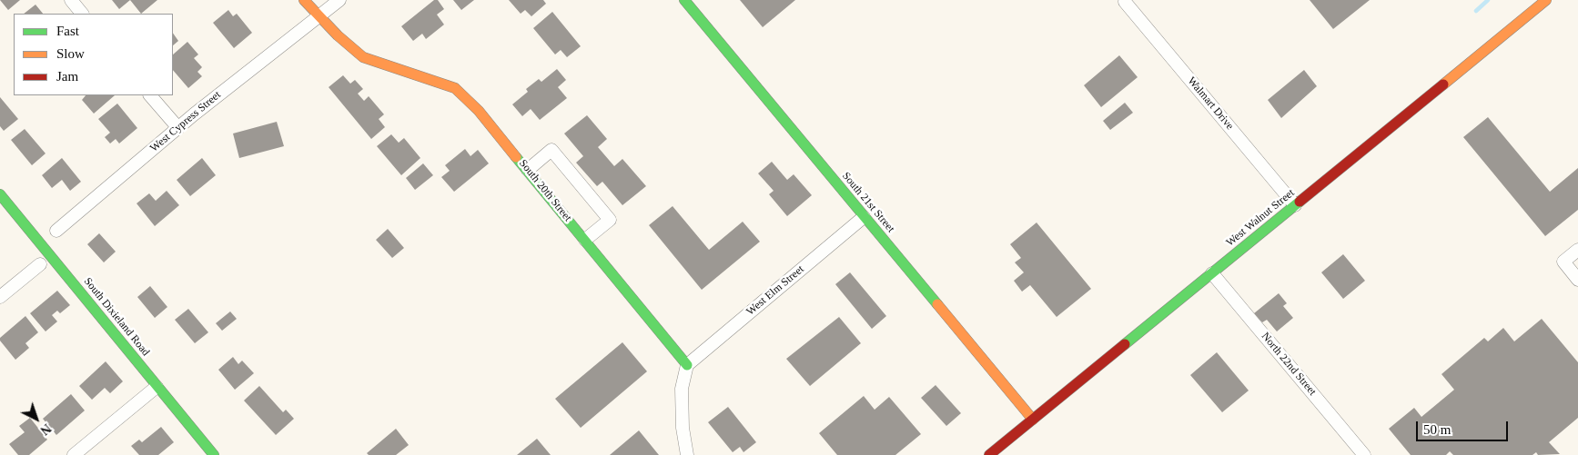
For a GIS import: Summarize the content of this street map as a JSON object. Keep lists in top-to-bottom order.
{
  "streets": {
    "street": [
      "Walmart Drive",
      "West Cypress Street",
      "South 20th Street",
      "South 21st Street",
      "West Walnut Street",
      "West Elm Street",
      "South Dixieland Road",
      "North 22nd Street"
    ]
  },
  "crossings": [
    ["Walmart Drive", "West Walnut Street"],
    ["West Cypress Street", "South 20th Street"],
    ["South 20th Street", "West Elm Street"],
    ["South 21st Street", "West Walnut Street"],
    ["South 21st Street", "West Elm Street"],
    ["West Walnut Street", "North 22nd Street"]
  ],
  "legend": ["Fast", "Slow", "Jam"],
  "scale_bar": "50 m",
  "north": "bottom right"
}
